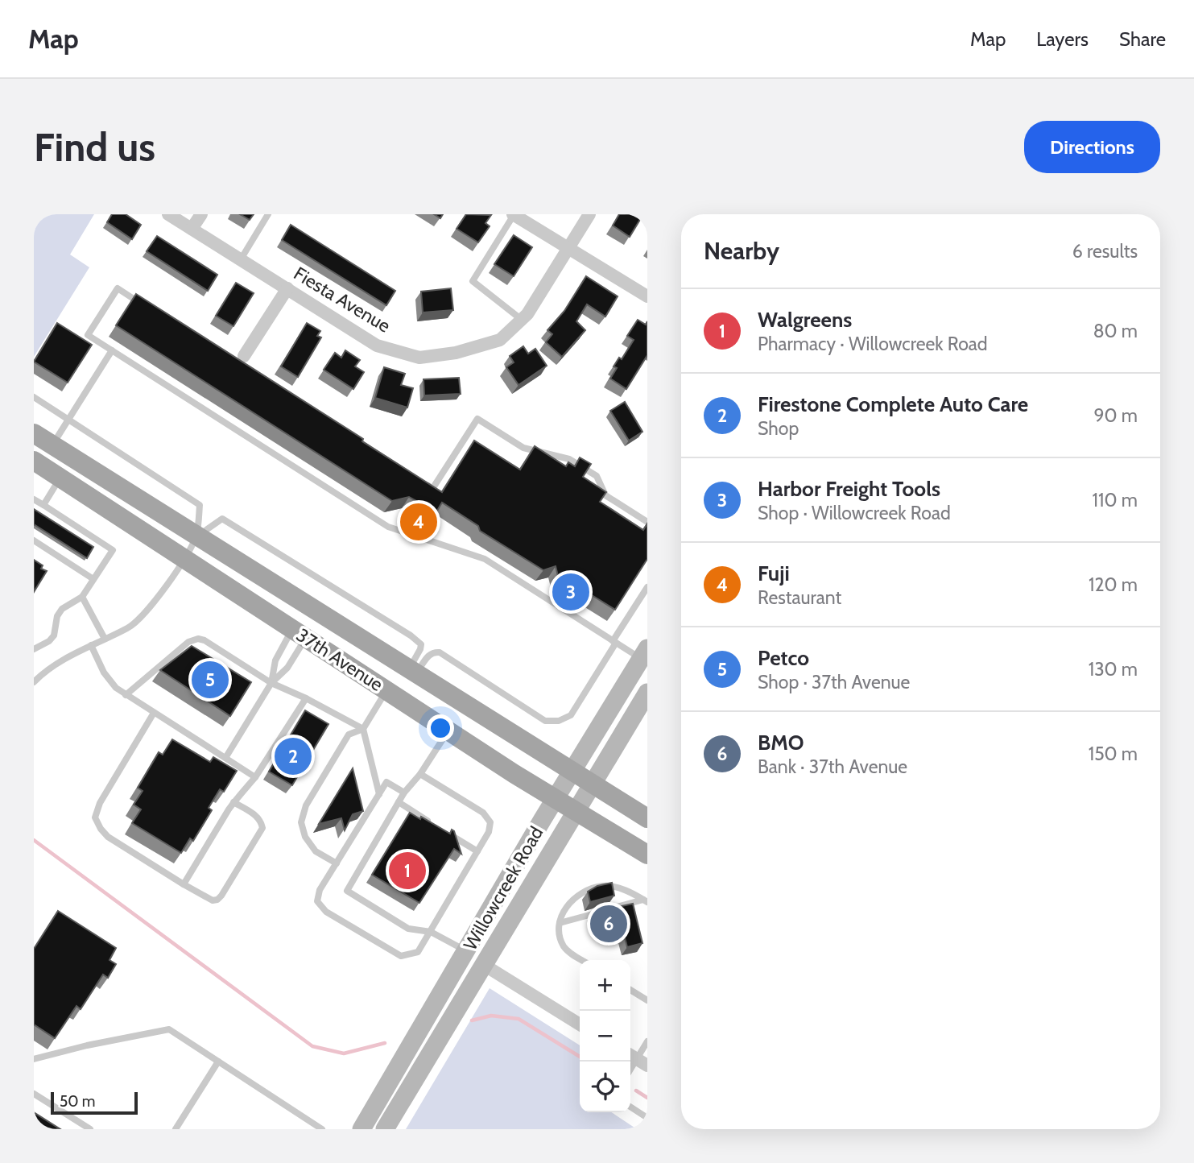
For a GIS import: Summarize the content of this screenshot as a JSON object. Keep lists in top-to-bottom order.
{
  "streets": {
    "main road": ["37th Avenue"],
    "street": ["Fiesta Avenue", "Willowcreek Road"]
  },
  "crossings": [
    ["37th Avenue", "Willowcreek Road"]
  ],
  "scale_bar": "50 m",
  "page": {
    "header": "Map",
    "nav": ["Map", "Layers", "Share"],
    "buttons": "Directions",
    "title": "Find us",
    "heading": ["Nearby", "6 results"],
    "list": [
      {
        "mark": "1",
        "name": "Walgreens",
        "note": "Pharmacy · Willowcreek Road",
        "value": "80 m"
      },
      {
        "mark": "2",
        "name": "Firestone Complete Auto Care",
        "note": "Shop",
        "value": "90 m"
      },
      {
        "mark": "3",
        "name": "Harbor Freight Tools",
        "note": "Shop · Willowcreek Road",
        "value": "110 m"
      },
      {
        "mark": "4",
        "name": "Fuji",
        "note": "Restaurant",
        "value": "120 m"
      },
      {
        "mark": "5",
        "name": "Petco",
        "note": "Shop · 37th Avenue",
        "value": "130 m"
      },
      {
        "mark": "6",
        "name": "BMO",
        "note": "Bank · 37th Avenue",
        "value": "150 m"
      }
    ],
    "pins": [
      "4",
      "3",
      "5",
      "2",
      "1",
      "6"
    ],
    "map_buttons": ["+", "−"],
    "scale": "50 m"
  }
}
